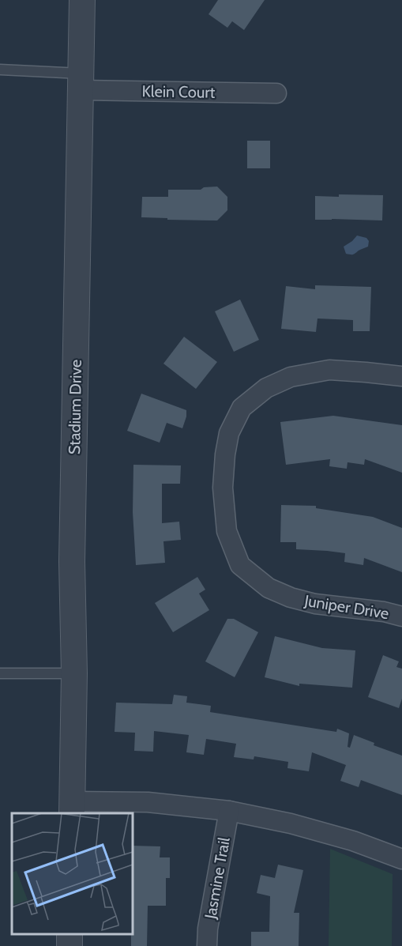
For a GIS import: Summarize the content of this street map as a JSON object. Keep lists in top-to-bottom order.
{
  "streets": {
    "street": [
      "Klein Court",
      "Stadium Drive",
      "Juniper Drive",
      "Jasmine Trail"
    ]
  },
  "crossings": [
    ["Klein Court", "Stadium Drive"]
  ]
}
